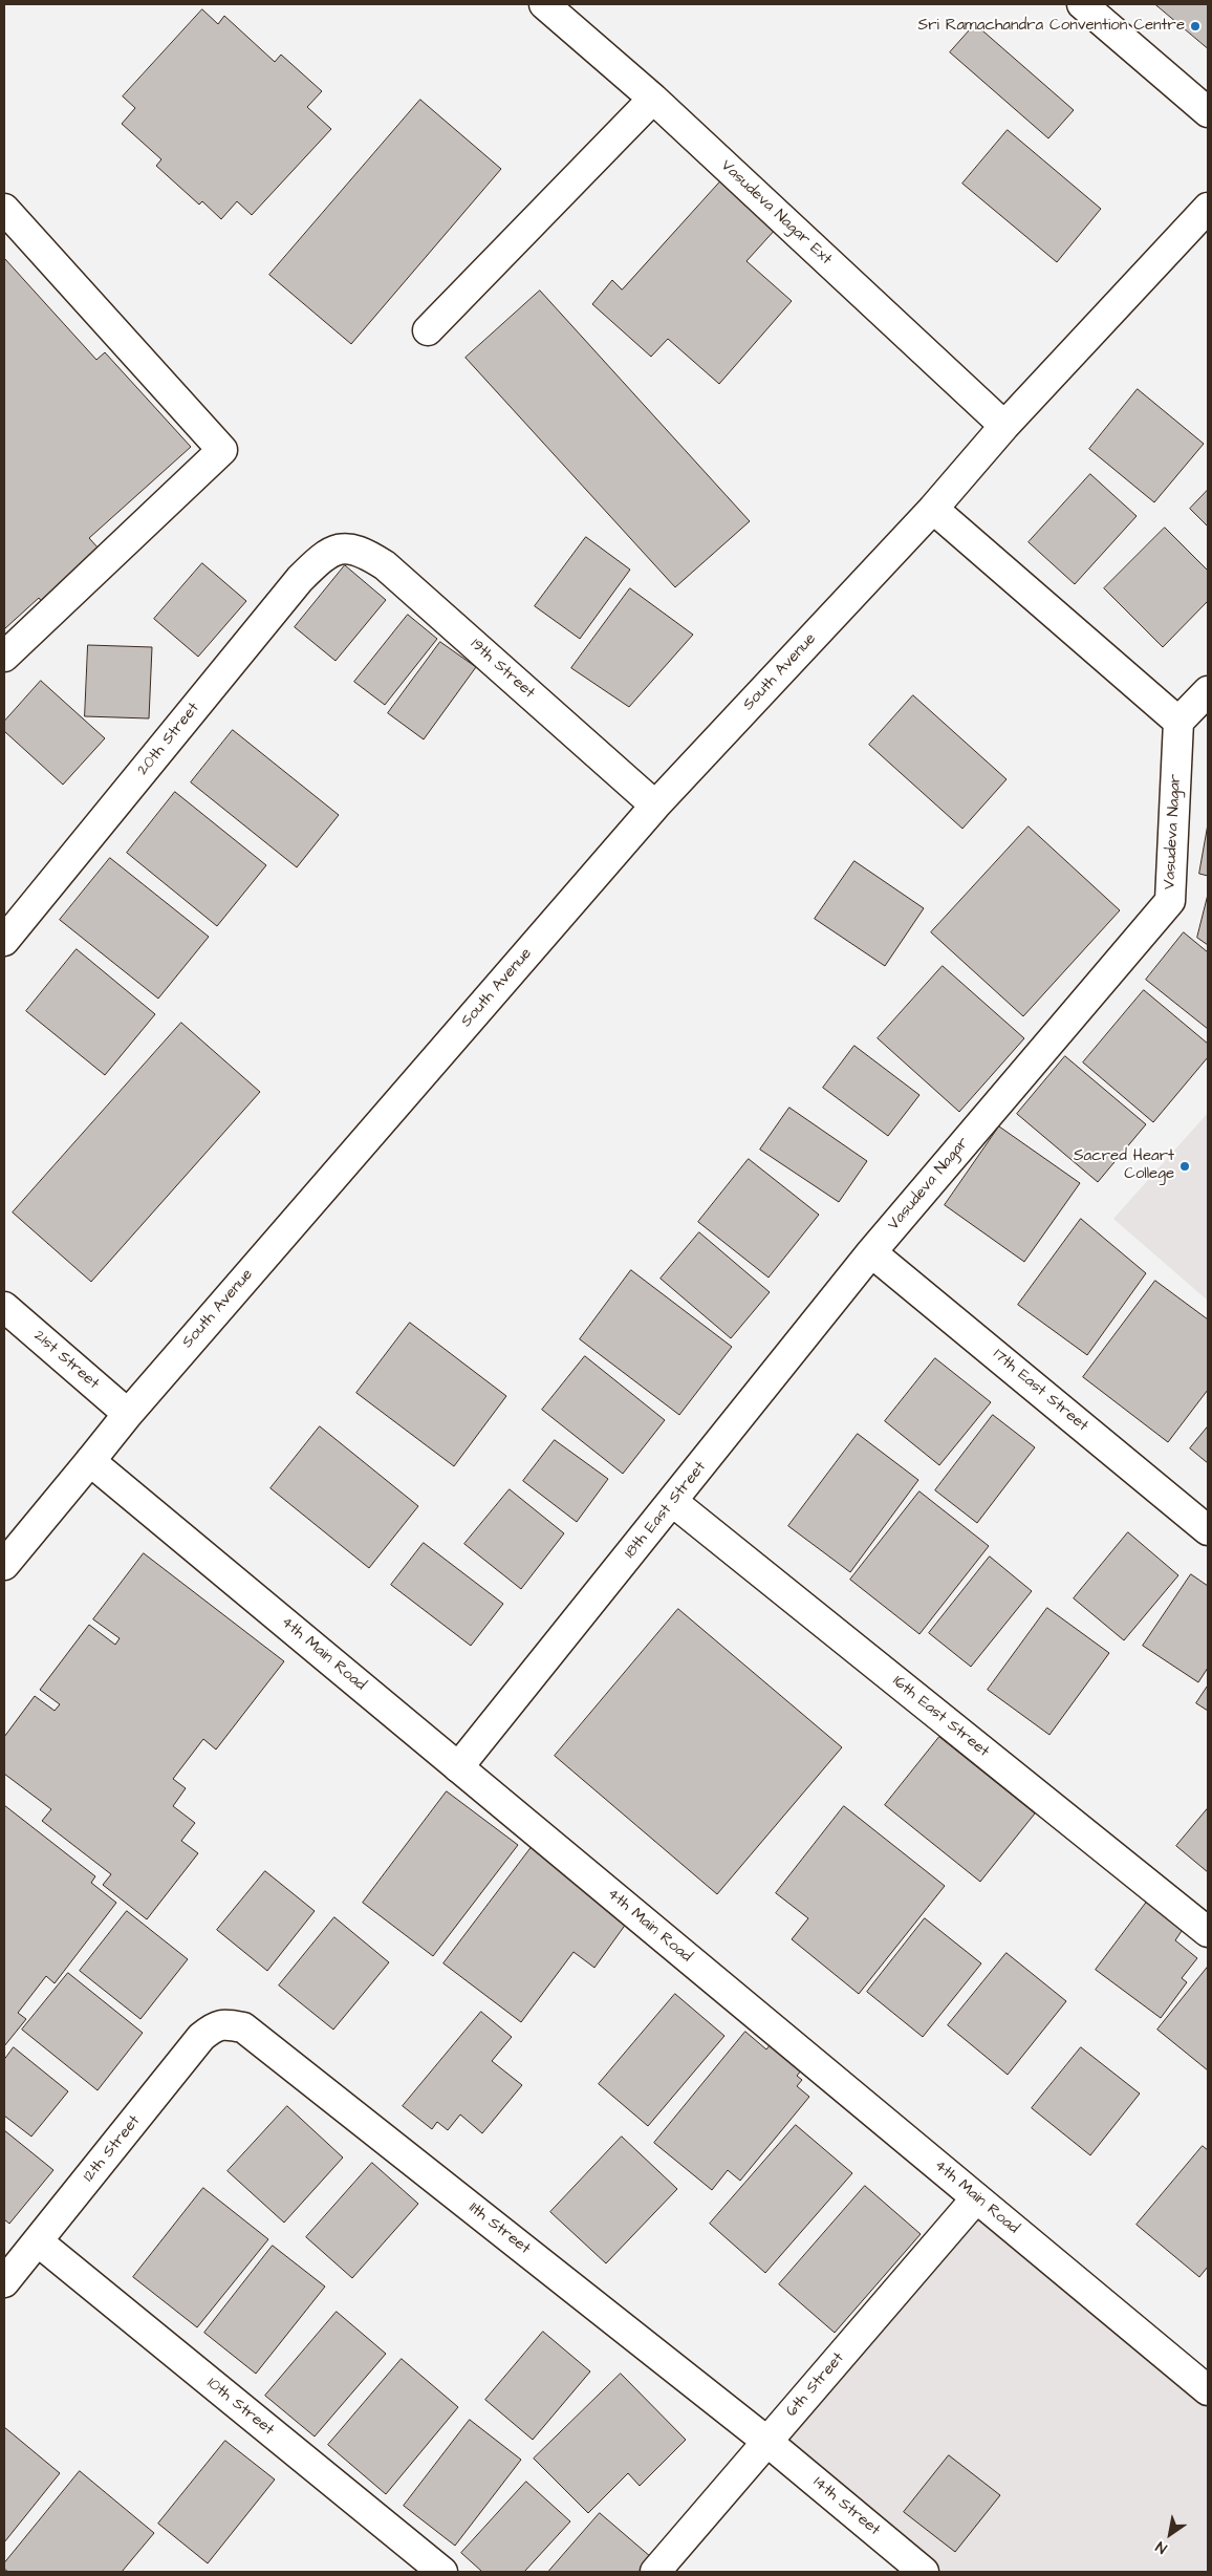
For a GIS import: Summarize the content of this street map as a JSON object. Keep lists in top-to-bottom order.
{
  "streets": {
    "street": [
      "Vasudeva Nagar Ext",
      "19th Street",
      "South Avenue",
      "20th Street",
      "Vasudeva Nagar",
      "21st Street",
      "17th East Street",
      "18th East Street",
      "4th Main Road",
      "16th East Street",
      "12th Street",
      "11th Street",
      "6th Street",
      "10th Street",
      "14th Street"
    ]
  },
  "crossings": [
    ["Vasudeva Nagar Ext", "South Avenue"],
    ["19th Street", "South Avenue"],
    ["19th Street", "20th Street"],
    ["South Avenue", "21st Street"],
    ["South Avenue", "4th Main Road"],
    ["Vasudeva Nagar", "17th East Street"],
    ["Vasudeva Nagar", "18th East Street"],
    ["17th East Street", "18th East Street"],
    ["18th East Street", "4th Main Road"],
    ["18th East Street", "16th East Street"],
    ["4th Main Road", "6th Street"],
    ["12th Street", "11th Street"],
    ["12th Street", "10th Street"],
    ["11th Street", "6th Street"],
    ["11th Street", "14th Street"],
    ["6th Street", "14th Street"]
  ],
  "places": ["Sri Ramachandra Convention Centre", "Sacred Heart College"],
  "north": "bottom left"
}
